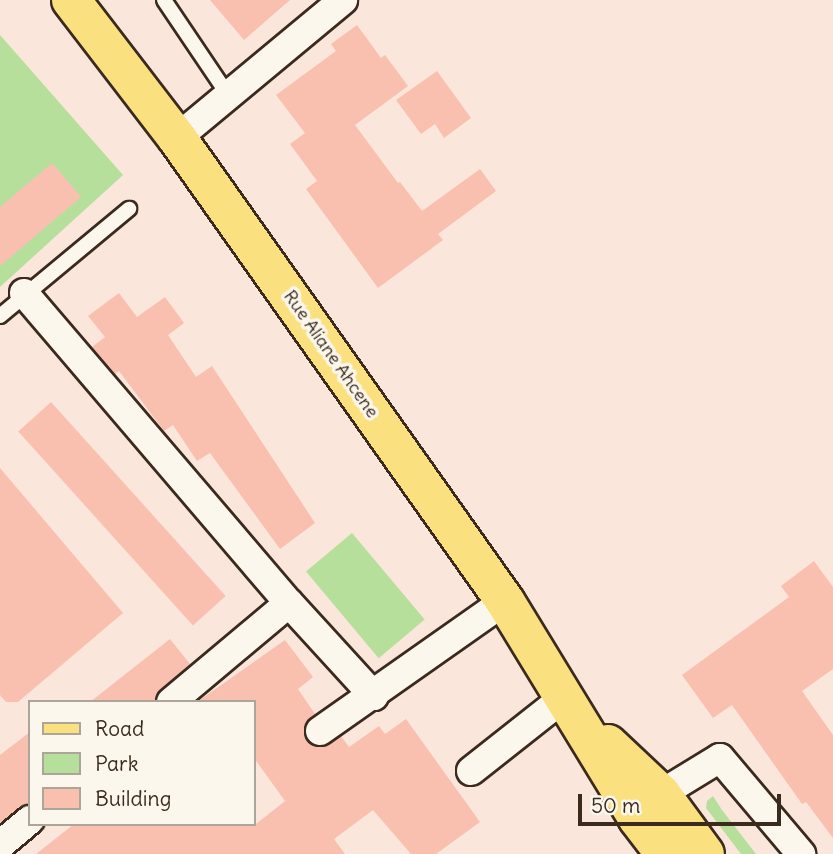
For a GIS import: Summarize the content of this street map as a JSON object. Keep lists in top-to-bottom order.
{
  "streets": {
    "main road": ["Rue Aliane Ahcene"]
  },
  "legend": ["Road", "Park", "Building"],
  "scale_bar": "50 m"
}
